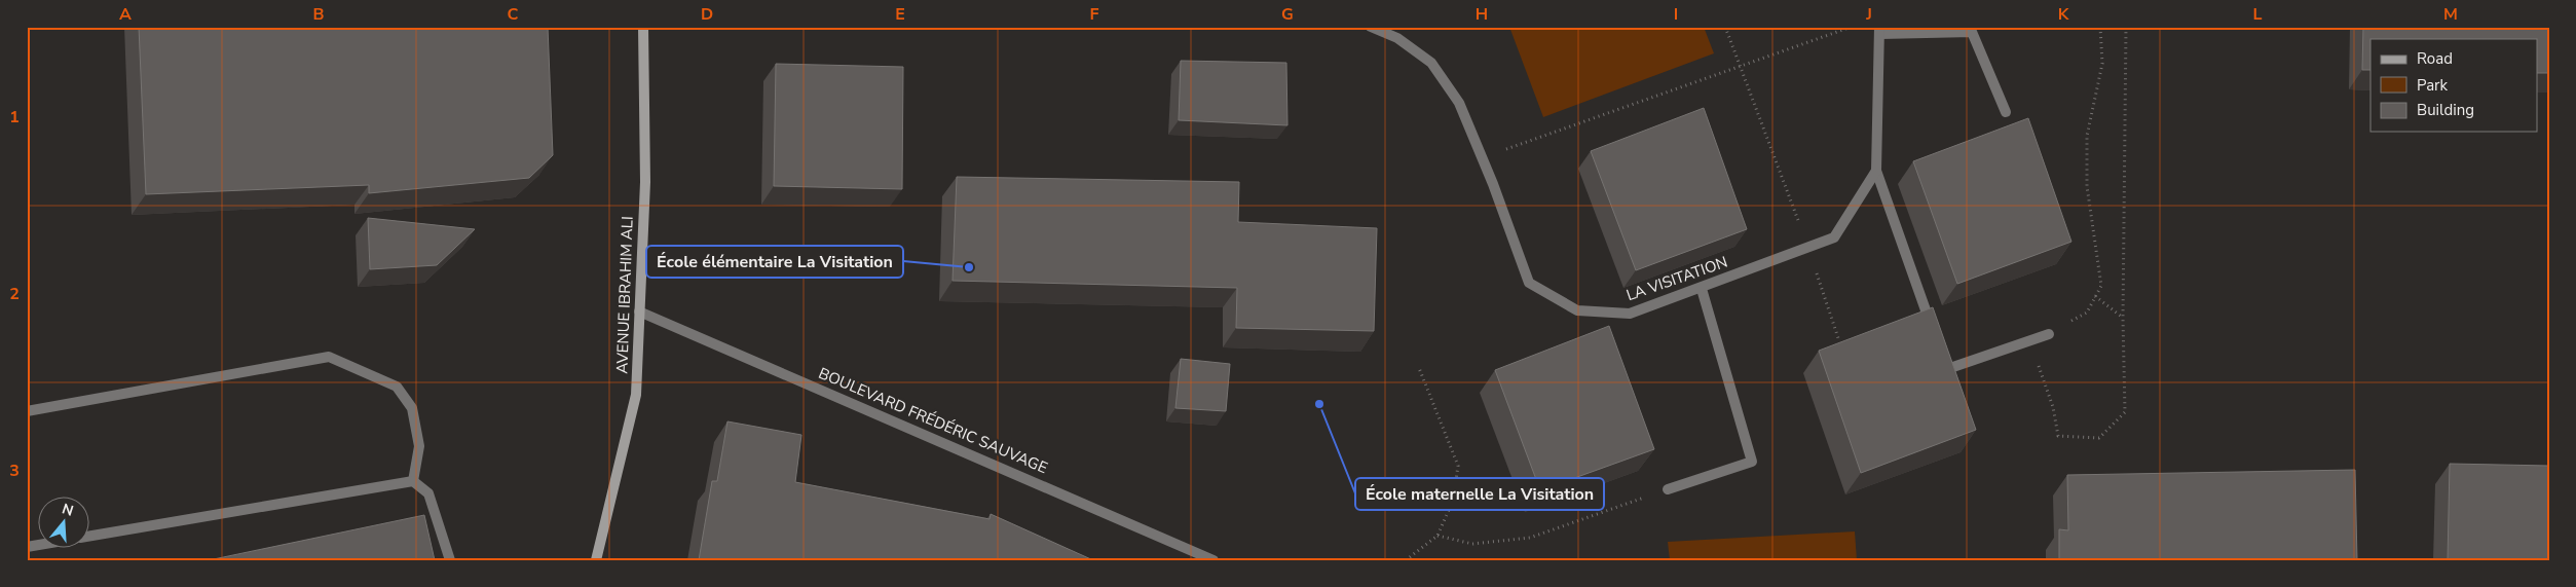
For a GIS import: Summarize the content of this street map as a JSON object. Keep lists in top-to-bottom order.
{
  "streets": {
    "street": ["LA VISITATION", "AVENUE IBRAHIM ALI", "BOULEVARD FRÉDÉRIC SAUVAGE"]
  },
  "crossings": [
    ["AVENUE IBRAHIM ALI", "BOULEVARD FRÉDÉRIC SAUVAGE"]
  ],
  "places": ["École élémentaire La Visitation", "École maternelle La Visitation"],
  "legend": ["Road", "Park", "Building"],
  "north": "top",
  "grid": {
    "columns": [
      "A",
      "B",
      "C",
      "D",
      "E",
      "F",
      "G",
      "H",
      "I",
      "J",
      "K",
      "L",
      "M"
    ],
    "rows": ["1", "2", "3"]
  }
}
